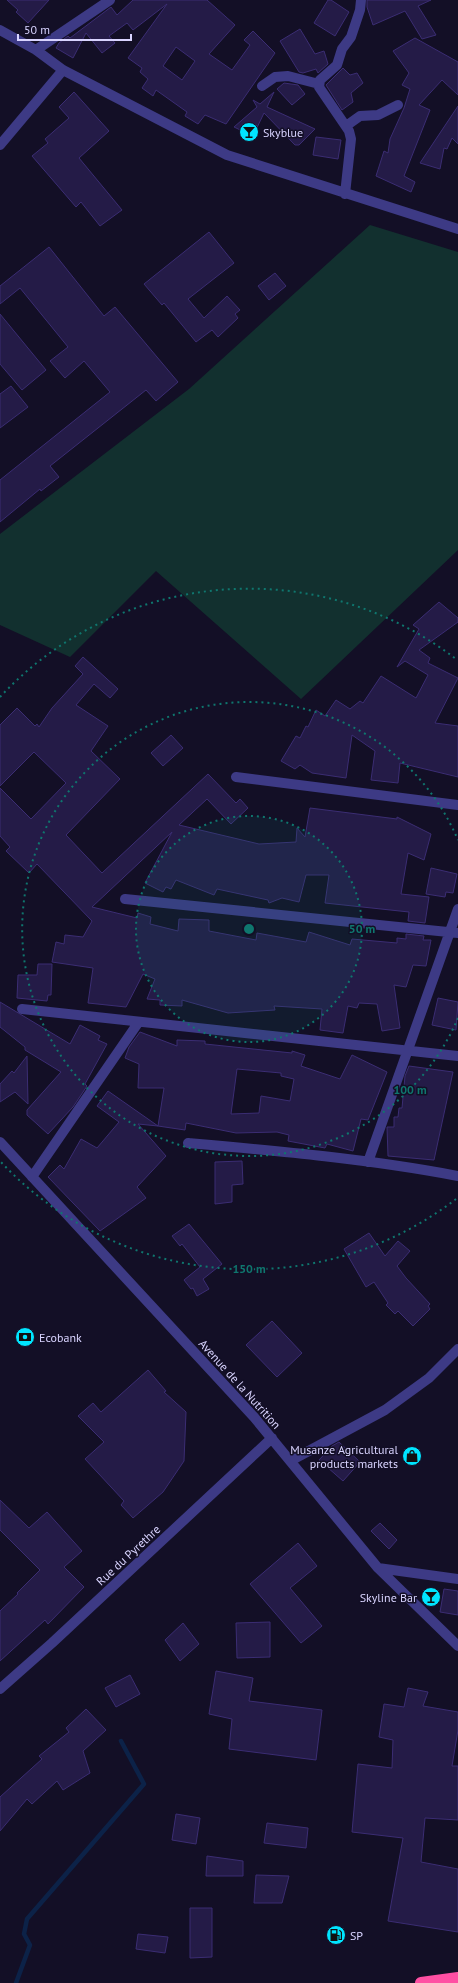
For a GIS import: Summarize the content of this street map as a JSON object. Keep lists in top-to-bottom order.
{
  "streets": {
    "street": ["Avenue de la Nutrition", "Rue du Pyrethre"]
  },
  "crossings": [
    ["Avenue de la Nutrition", "Rue du Pyrethre"]
  ],
  "places": {
    "bar": ["Skyblue", "Skyline Bar"],
    "bank": ["Ecobank"],
    "shop": ["Musanze Agricultural products markets"],
    "fuel station": ["SP"]
  },
  "scale_bar": "50 m",
  "rings": ["50 m", "100 m", "150 m"]
}
